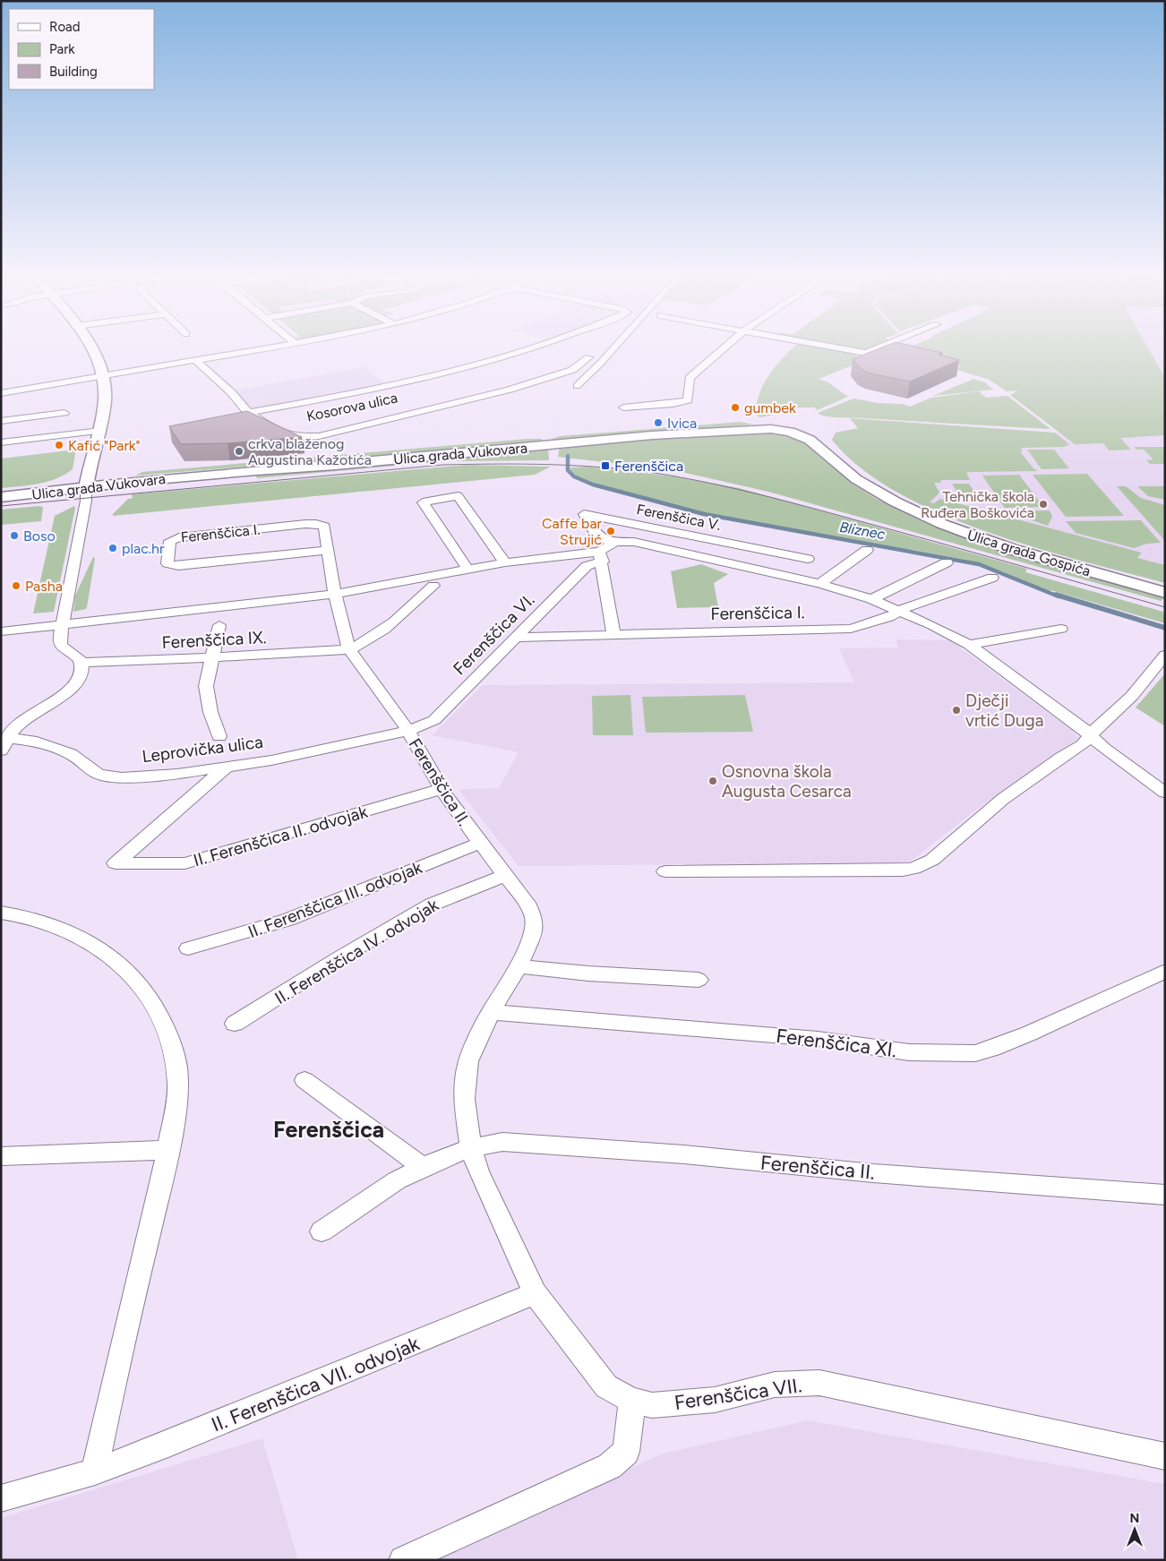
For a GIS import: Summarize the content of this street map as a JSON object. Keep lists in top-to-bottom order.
{
  "streets": {
    "street": [
      "Kosorova ulica",
      "Ulica grada Vukovara",
      "Ferenščica V.",
      "Ferenščica I.",
      "Ulica grada Gospića",
      "Ferenščica VI.",
      "Ferenščica IX.",
      "Leprovička ulica",
      "Ferenščica II.",
      "II. Ferenščica II. odvojak",
      "II. Ferenščica III. odvojak",
      "II. Ferenščica IV. odvojak",
      "Ferenščica XI.",
      "II. Ferenščica VII. odvojak",
      "Ferenščica VII."
    ]
  },
  "crossings": [
    ["Ulica grada Vukovara", "Ulica grada Gospića"],
    ["Ferenščica V.", "Ferenščica I."],
    ["Ferenščica I.", "Ferenščica VI."],
    ["Ferenščica I.", "Ferenščica II."],
    ["Ferenščica VI.", "Leprovička ulica"],
    ["Ferenščica VI.", "Ferenščica II."],
    ["Ferenščica IX.", "Ferenščica II."],
    ["Leprovička ulica", "Ferenščica II."],
    ["Leprovička ulica", "II. Ferenščica II. odvojak"],
    ["Ferenščica II.", "II. Ferenščica II. odvojak"],
    ["Ferenščica II.", "II. Ferenščica III. odvojak"],
    ["Ferenščica II.", "II. Ferenščica IV. odvojak"],
    ["Ferenščica II.", "Ferenščica XI."],
    ["Ferenščica II.", "II. Ferenščica VII. odvojak"],
    ["Ferenščica II.", "Ferenščica VII."]
  ],
  "districts": ["Ferenščica"],
  "water": ["Bliznec"],
  "places": {
    "other": [
      "gumbek",
      "Ivica",
      "Kafić \"Park\"",
      "crkva blaženog Augustina Kažotića",
      "Tehnička škola Ruđera Boškovića",
      "Caffe bar Strujić",
      "Boso",
      "plac.hr",
      "Pasha",
      "Dječji vrtić Duga",
      "Osnovna škola Augusta Cesarca"
    ],
    "transit": ["Ferenščica"]
  },
  "legend": ["Road", "Park", "Building"],
  "north": "top"
}
